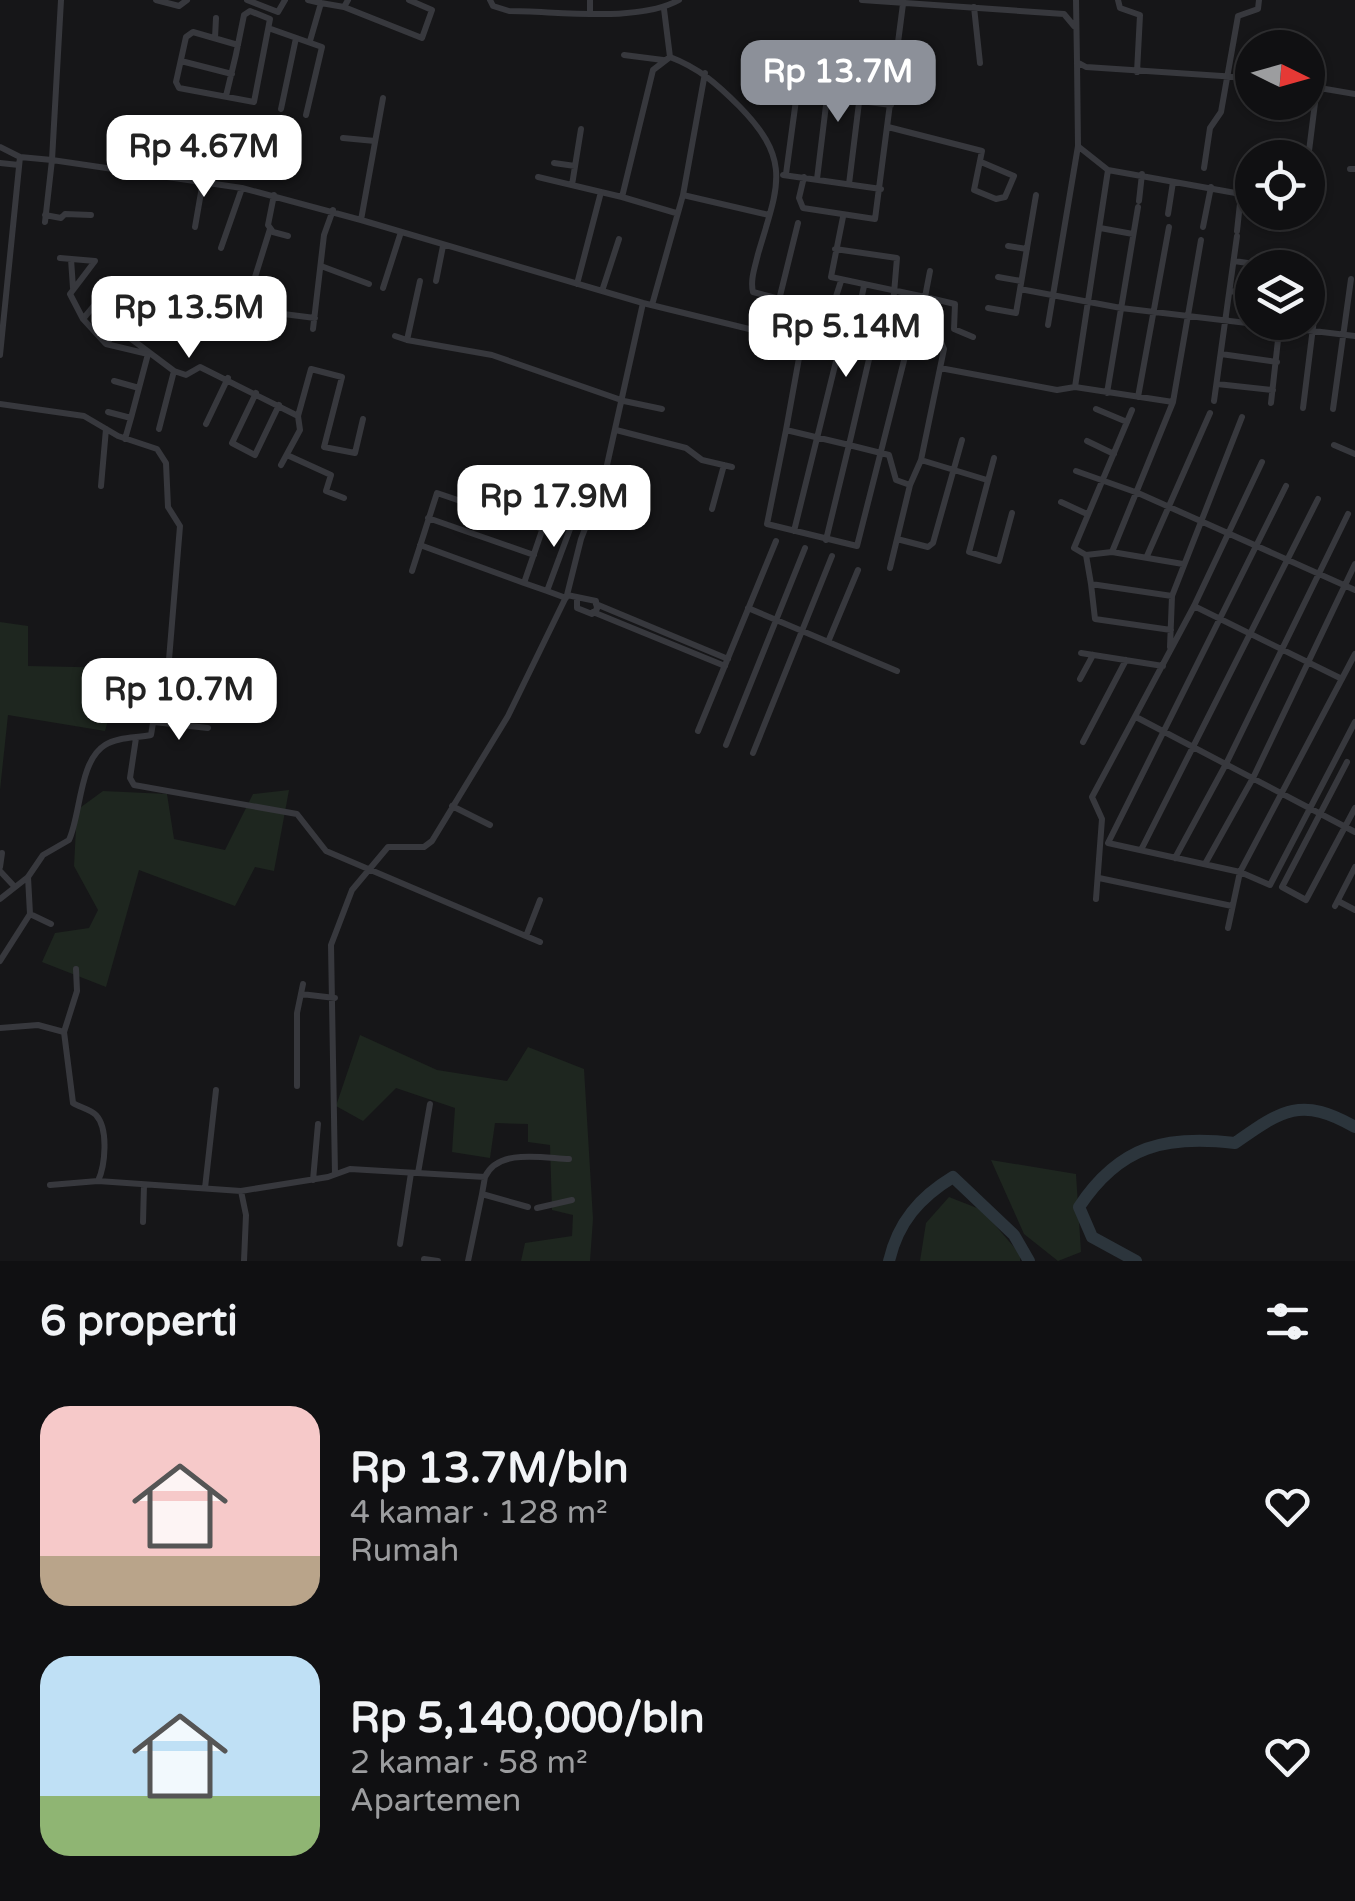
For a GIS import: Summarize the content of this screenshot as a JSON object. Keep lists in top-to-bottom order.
{
  "north": "right",
  "page": {
    "price": [
      "Rp 13.7M",
      "Rp 4.67M",
      "Rp 13.5M",
      "Rp 5.14M",
      "Rp 17.9M",
      "Rp 10.7M"
    ],
    "heading": "6 properti",
    "list": [
      {
        "name": "Rp 13.7M/bln",
        "note": "4 kamar · 128 m² · Rumah"
      },
      {
        "name": "Rp 5,140,000/bln",
        "note": "2 kamar · 58 m² · Apartemen"
      }
    ]
  }
}
